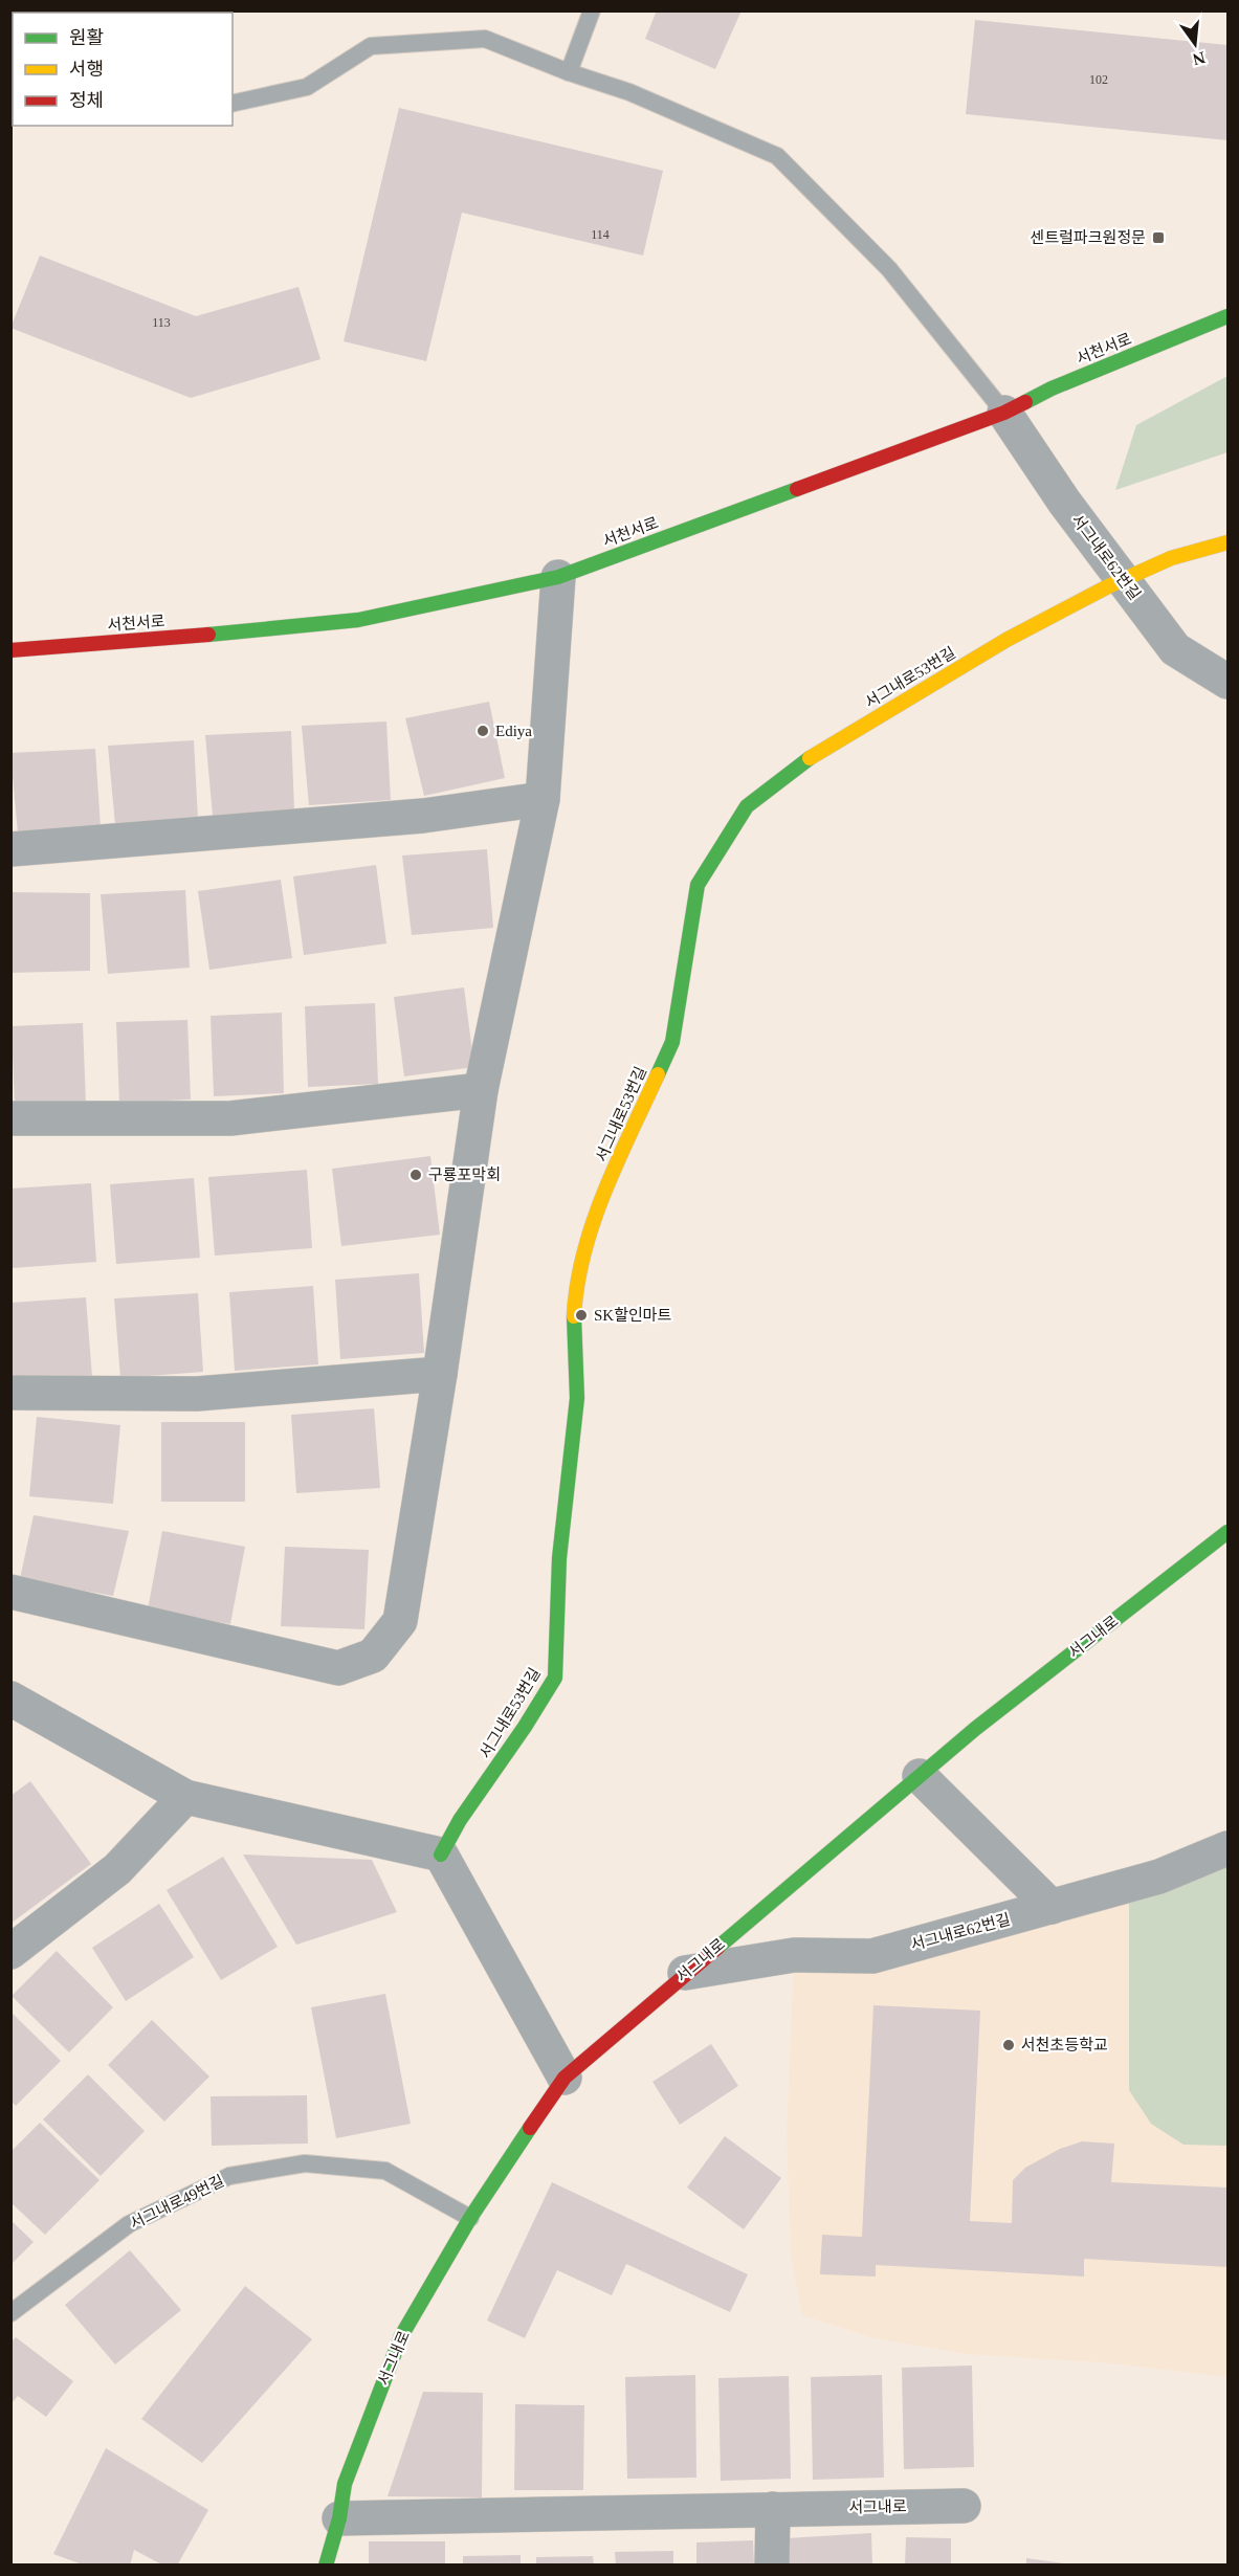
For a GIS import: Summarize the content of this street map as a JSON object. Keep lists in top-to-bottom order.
{
  "streets": {
    "street": [
      "서천서로",
      "서그내로62번길",
      "서그내로53번길",
      "서그내로"
    ],
    "lane": ["서그내로49번길"]
  },
  "crossings": [
    ["서천서로", "서그내로62번길"],
    ["서그내로62번길", "서그내로53번길"],
    ["서그내로62번길", "서그내로"],
    ["서그내로", "서그내로49번길"]
  ],
  "places": {
    "transit": ["센트럴파크원정문"],
    "other": [
      "Ediya",
      "구룡포막회",
      "SK할인마트",
      "서천초등학교"
    ]
  },
  "house_numbers": ["102", "114", "113"],
  "legend": ["원활", "서행", "정체"],
  "north": "bottom"
}
